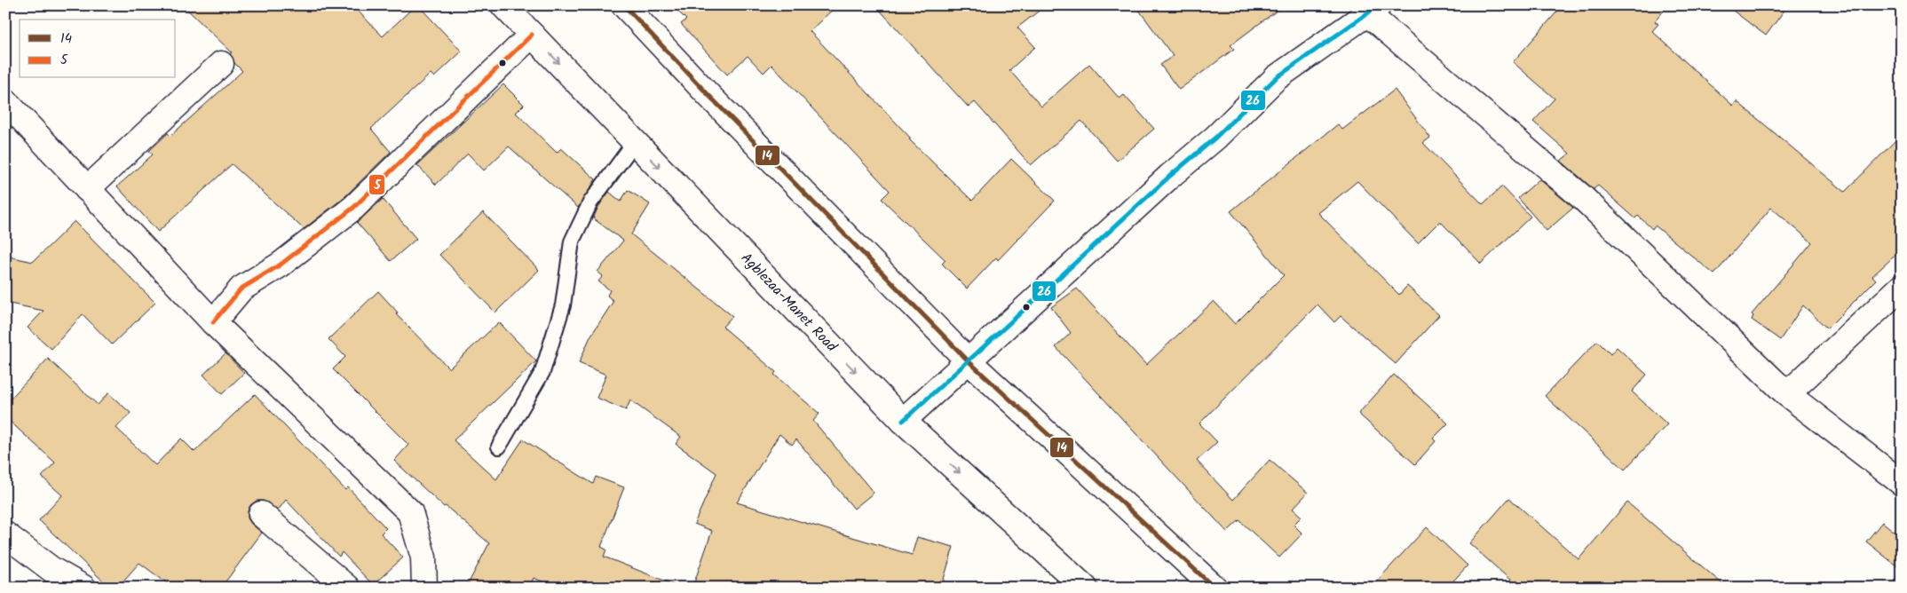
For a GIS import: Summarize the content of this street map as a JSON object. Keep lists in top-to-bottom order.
{
  "streets": {
    "street": ["Agblezaa-Manet Road"]
  },
  "lines": ["transit line 14", "transit line 26", "transit line 5"],
  "legend": ["14", "5"]
}
